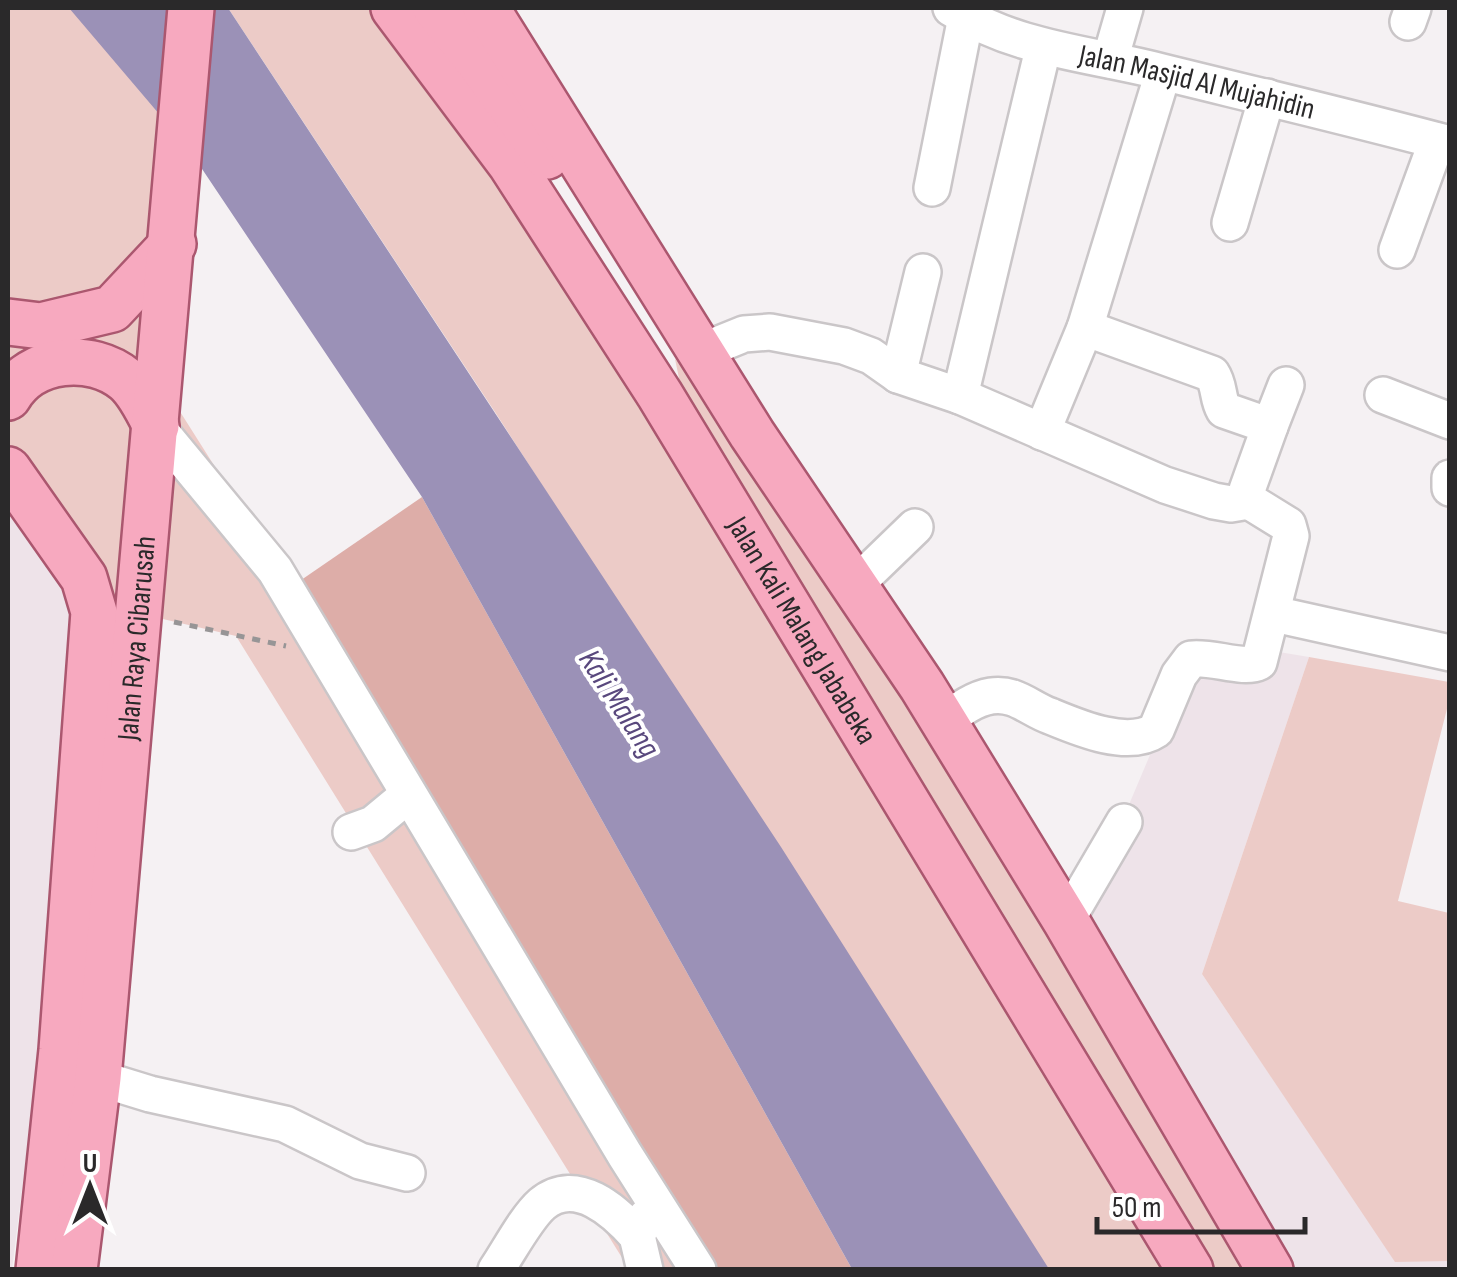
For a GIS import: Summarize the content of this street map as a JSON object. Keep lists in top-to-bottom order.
{
  "streets": {
    "main road": ["Jalan Kali Malang Jababeka", "Jalan Raya Cibarusah"],
    "street": ["Jalan Masjid Al Mujahidin"]
  },
  "water": ["Kali Malang"],
  "scale_bar": "50 m",
  "north": "top"
}
